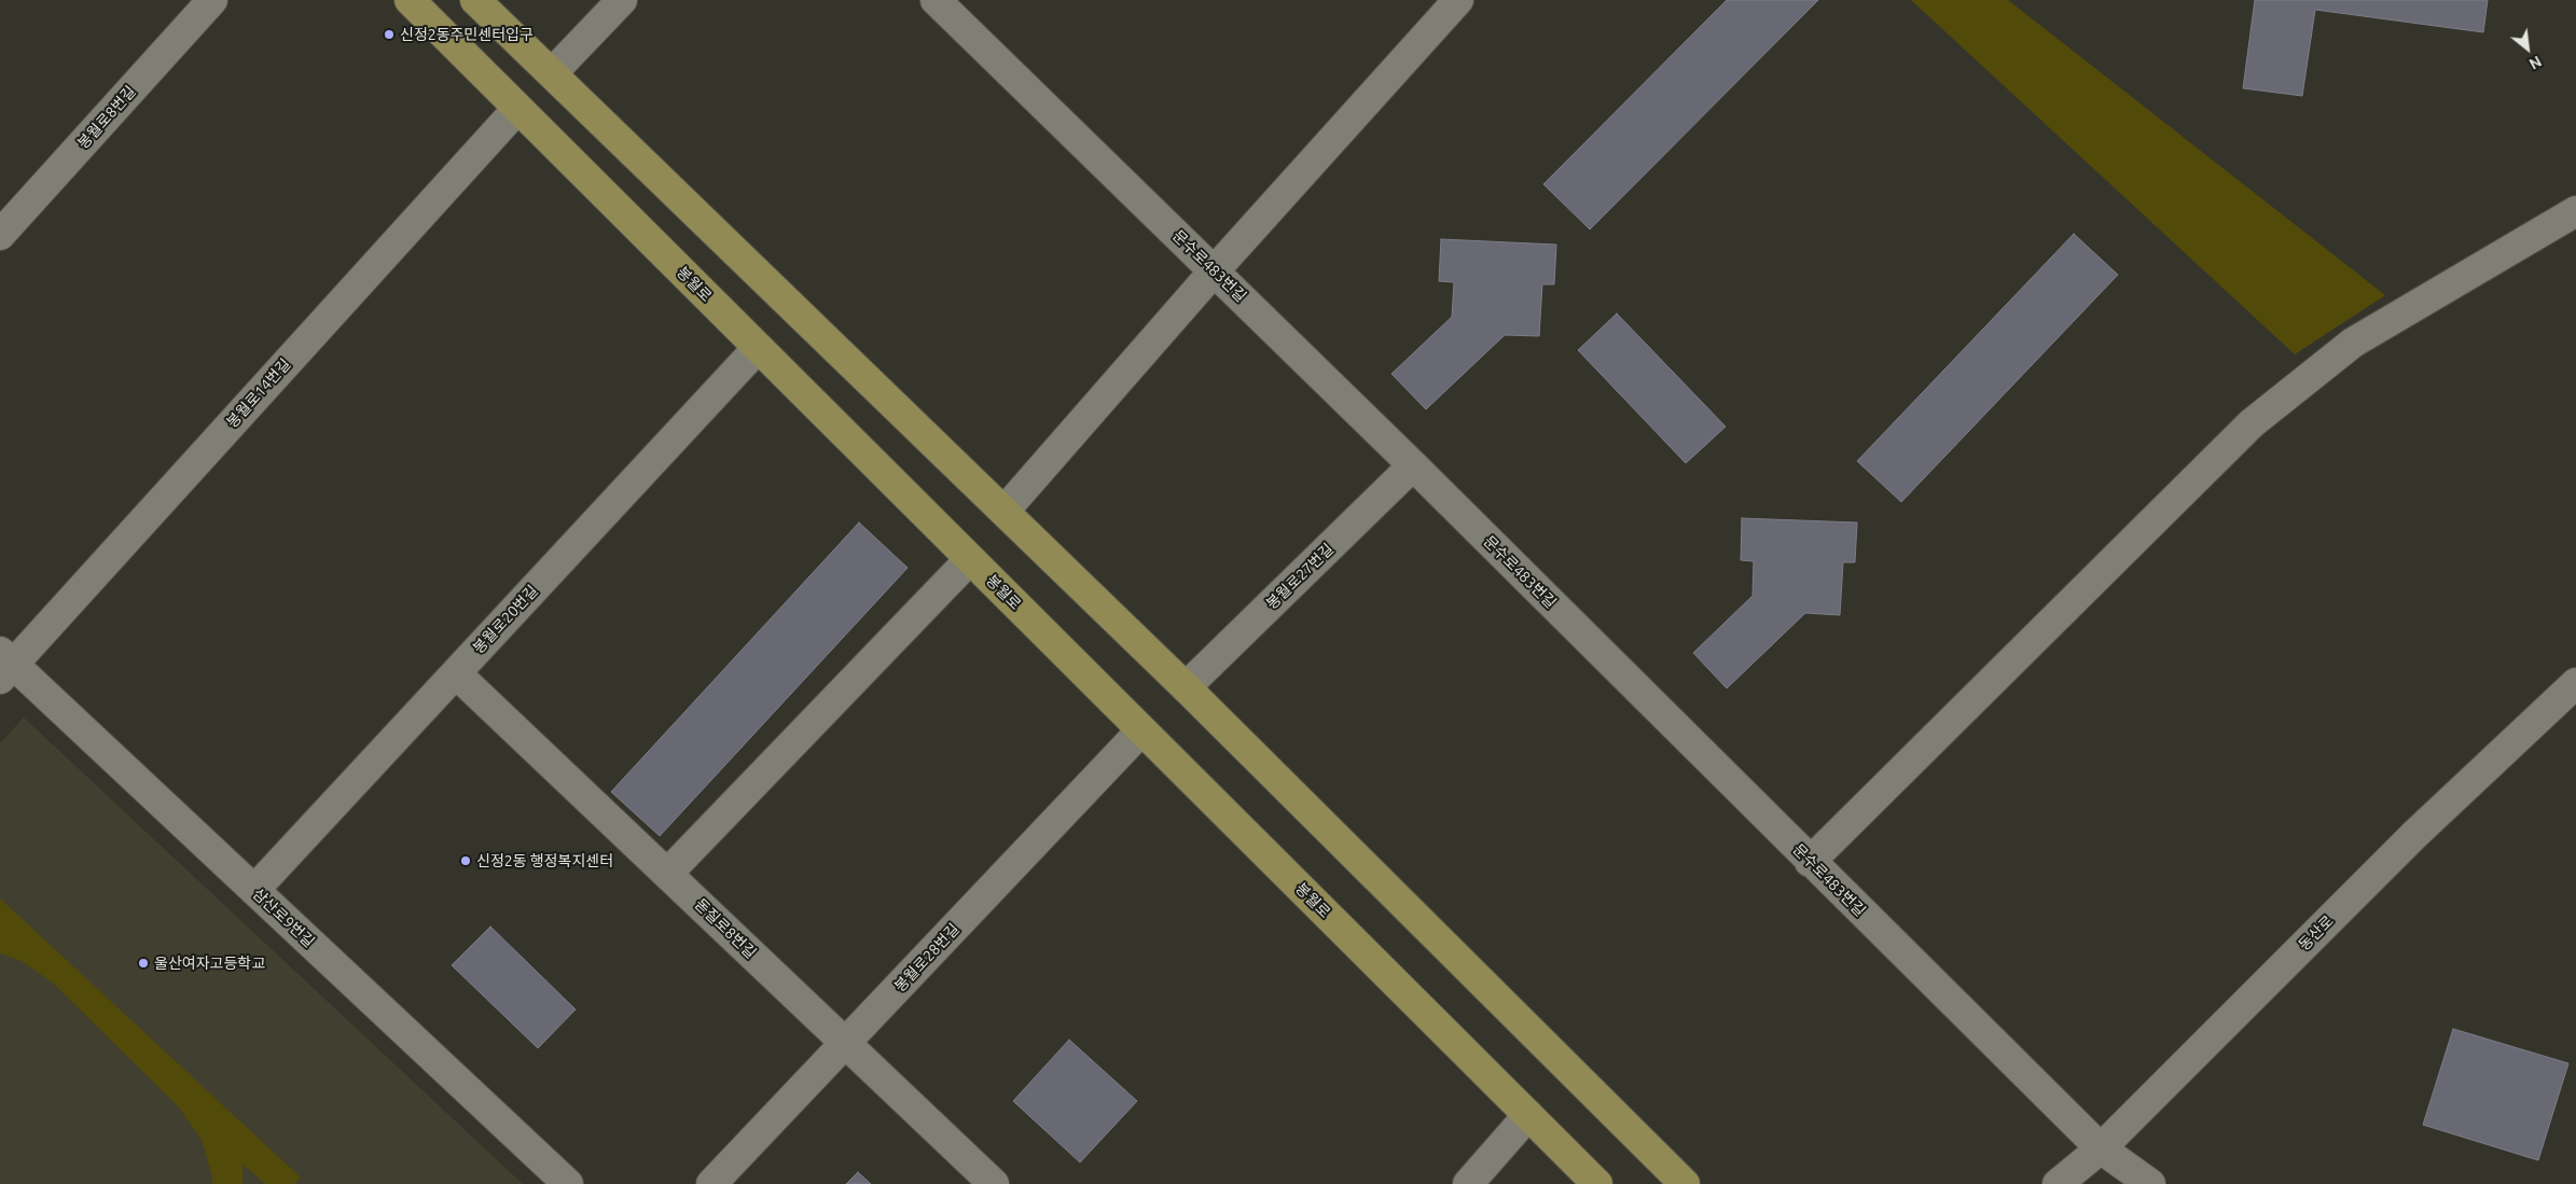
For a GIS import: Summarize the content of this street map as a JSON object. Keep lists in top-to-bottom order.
{
  "streets": {
    "main road": ["봉월로"],
    "street": [
      "봉월로8번길",
      "문수로483번길",
      "봉월로14번길",
      "봉월로27번길",
      "봉월로20번길",
      "삼산로9번길",
      "돋질로8번길",
      "동산로",
      "봉월로28번길"
    ]
  },
  "crossings": [
    ["문수로483번길", "봉월로27번길"],
    ["문수로483번길", "동산로"],
    ["봉월로", "봉월로14번길"],
    ["봉월로", "봉월로20번길"],
    ["봉월로", "봉월로28번길"],
    ["봉월로14번길", "삼산로9번길"],
    ["봉월로20번길", "삼산로9번길"],
    ["봉월로20번길", "돋질로8번길"],
    ["돋질로8번길", "봉월로28번길"]
  ],
  "places": ["신정2동주민센터입구", "신정2동 행정복지센터", "울산여자고등학교"],
  "north": "bottom right"
}
